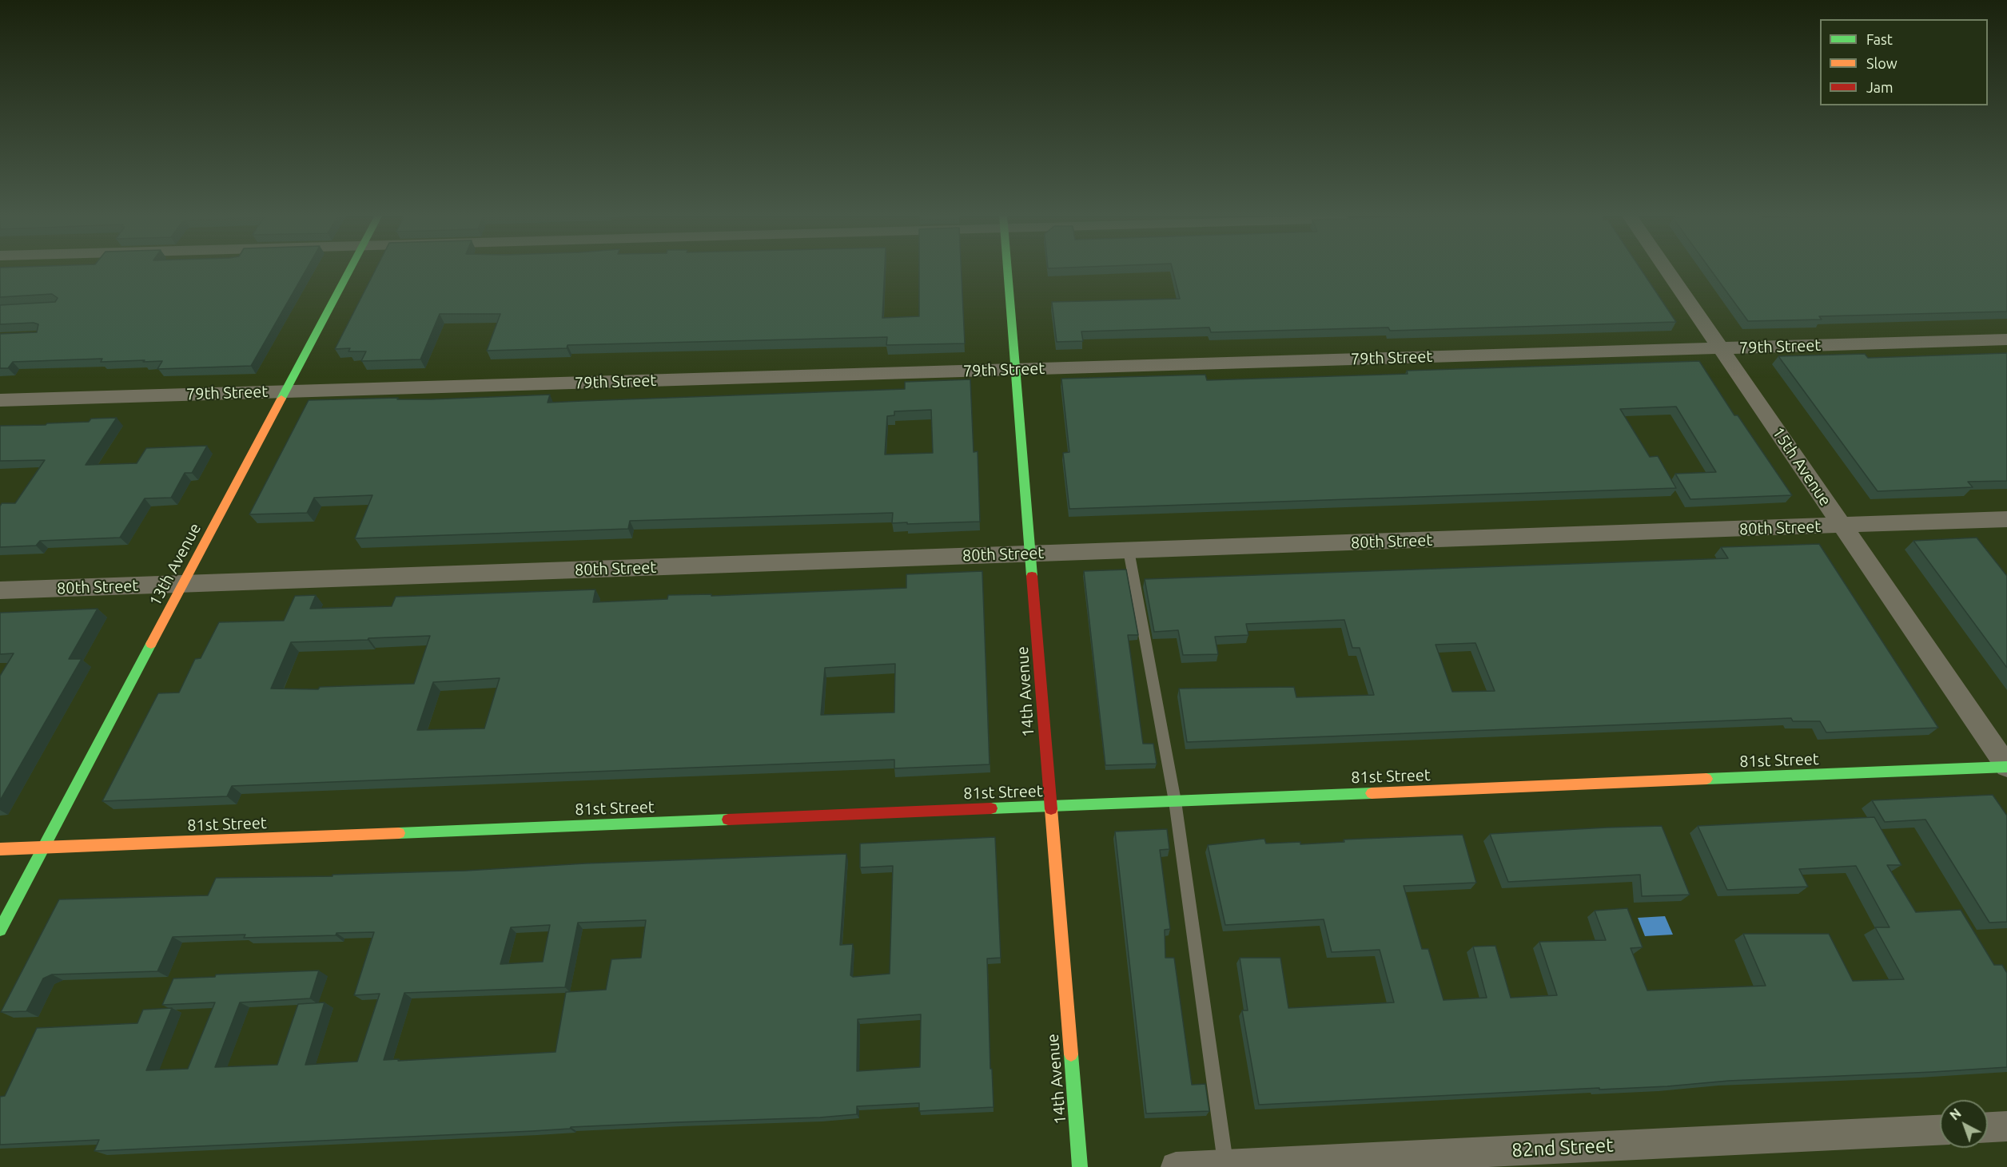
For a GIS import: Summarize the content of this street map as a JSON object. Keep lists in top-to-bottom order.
{
  "streets": {
    "main road": ["13th Avenue", "14th Avenue", "81st Street"],
    "street": [
      "79th Street",
      "15th Avenue",
      "80th Street",
      "82nd Street"
    ]
  },
  "crossings": [
    ["79th Street", "15th Avenue"],
    ["79th Street", "13th Avenue"],
    ["79th Street", "14th Avenue"],
    ["15th Avenue", "80th Street"],
    ["15th Avenue", "81st Street"],
    ["80th Street", "13th Avenue"],
    ["80th Street", "14th Avenue"],
    ["13th Avenue", "81st Street"],
    ["14th Avenue", "81st Street"]
  ],
  "legend": ["Fast", "Slow", "Jam"],
  "north": "top left"
}
